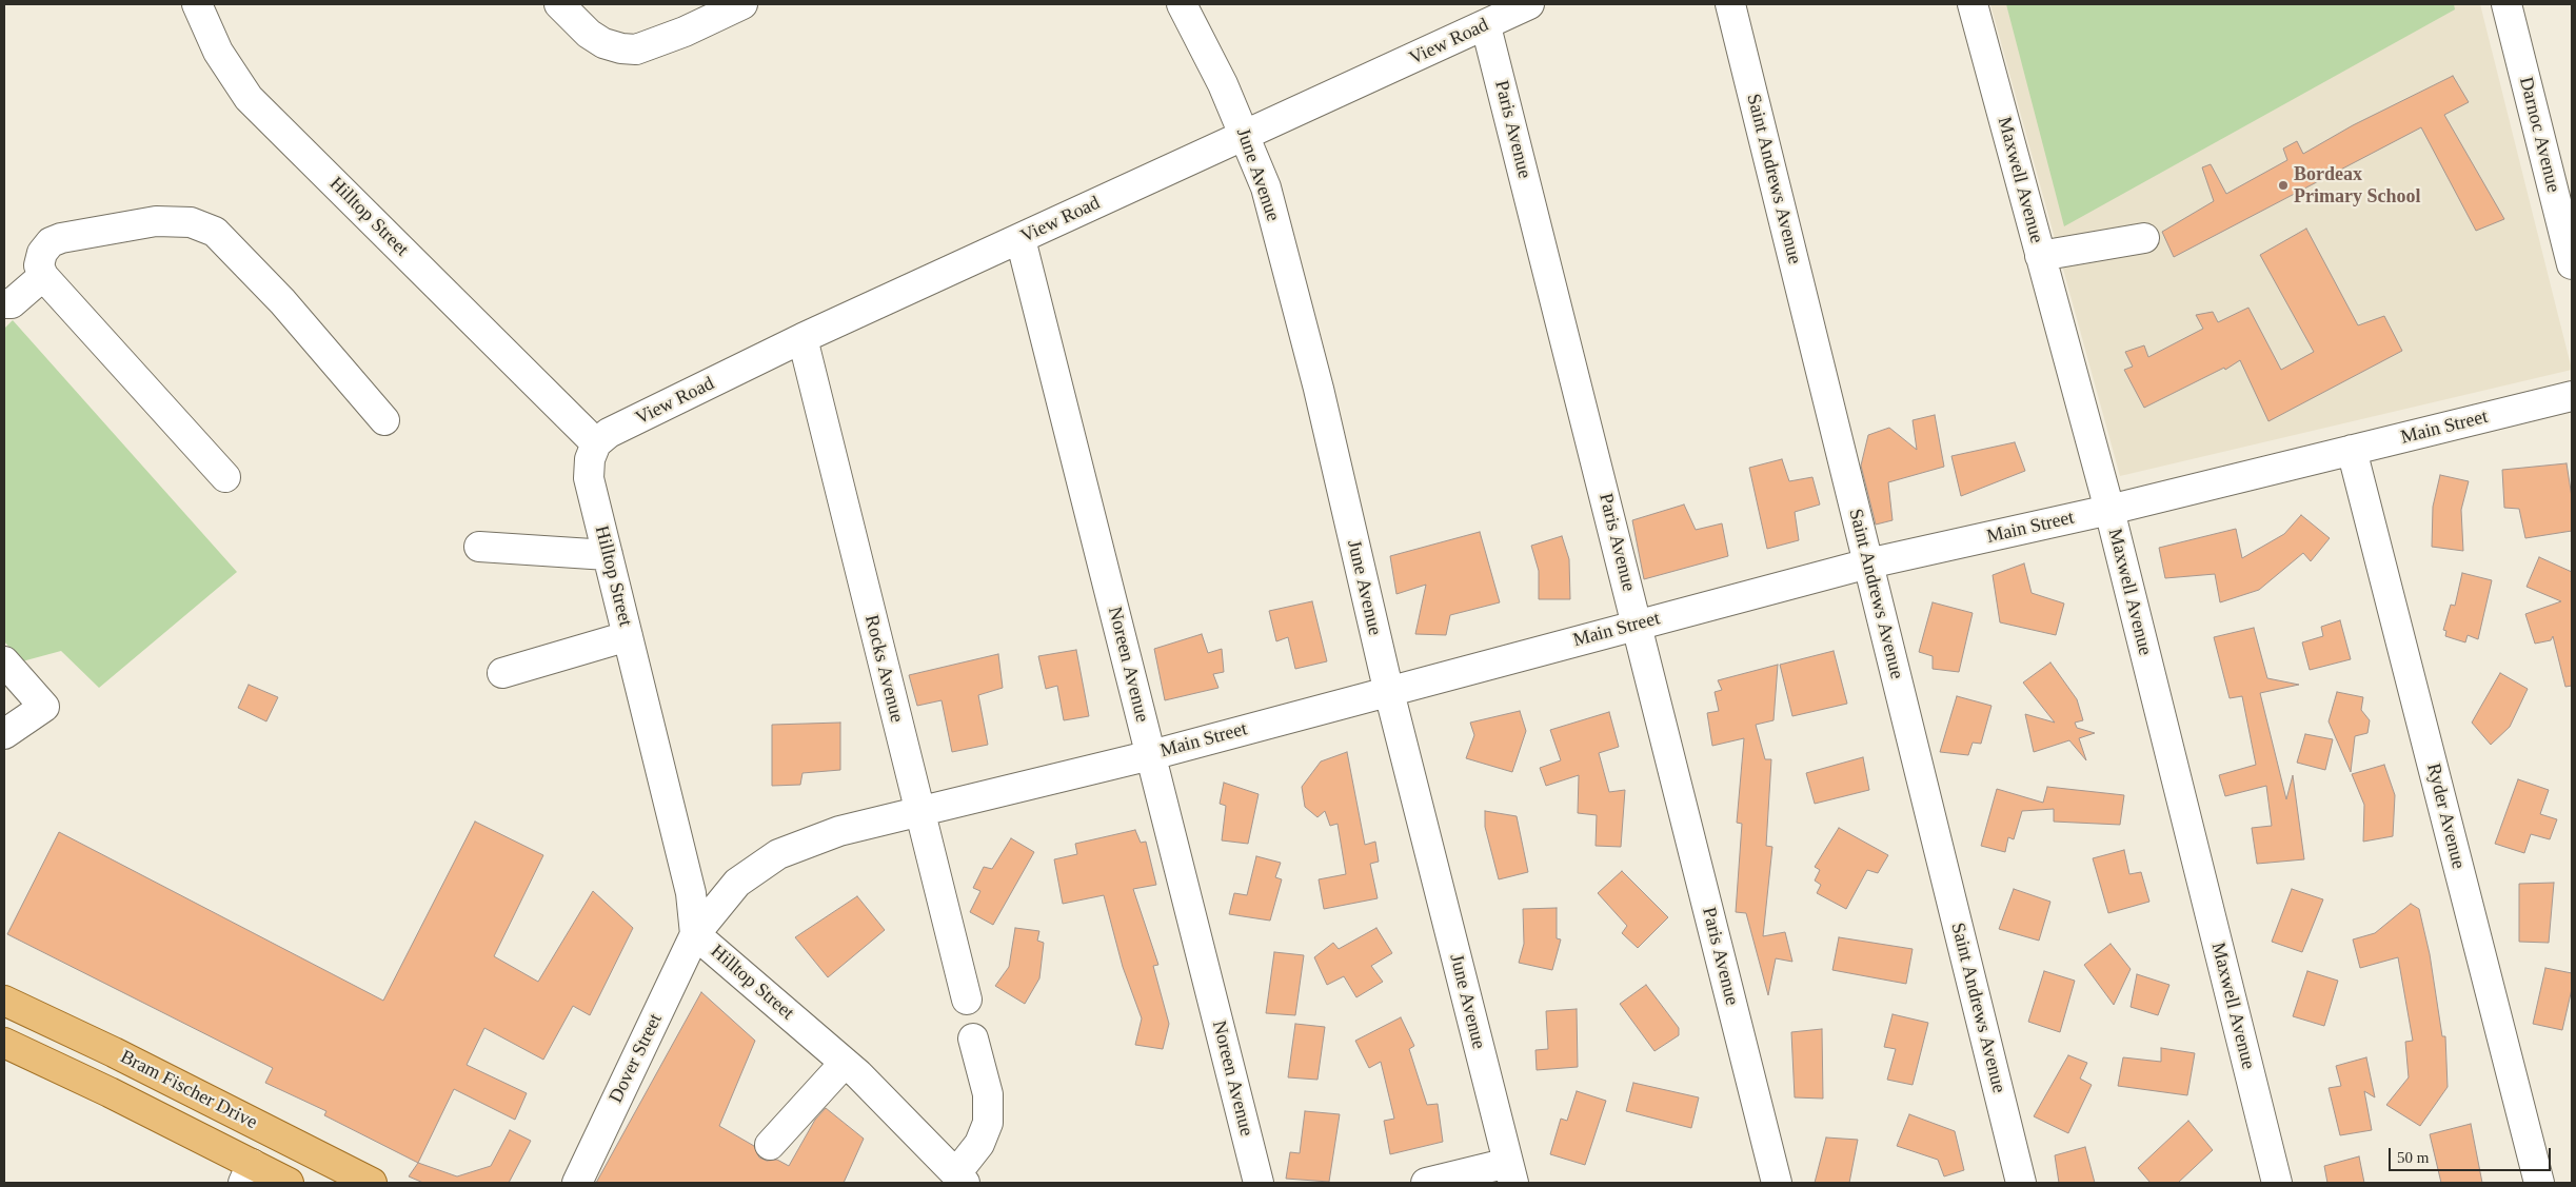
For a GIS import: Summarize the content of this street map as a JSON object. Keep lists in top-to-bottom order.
{
  "streets": {
    "main road": ["Bram Fischer Drive"],
    "street": [
      "View Road",
      "Paris Avenue",
      "Darnoc Avenue",
      "June Avenue",
      "Saint Andrews Avenue",
      "Maxwell Avenue",
      "Hilltop Street",
      "Main Street",
      "Noreen Avenue",
      "Rocks Avenue",
      "Ryder Avenue",
      "Dover Street"
    ]
  },
  "crossings": [
    ["View Road", "Paris Avenue"],
    ["View Road", "June Avenue"],
    ["View Road", "Hilltop Street"],
    ["View Road", "Noreen Avenue"],
    ["View Road", "Rocks Avenue"],
    ["Paris Avenue", "Main Street"],
    ["June Avenue", "Main Street"],
    ["Saint Andrews Avenue", "Main Street"],
    ["Maxwell Avenue", "Main Street"],
    ["Hilltop Street", "Main Street"],
    ["Hilltop Street", "Dover Street"],
    ["Main Street", "Noreen Avenue"],
    ["Main Street", "Rocks Avenue"],
    ["Main Street", "Ryder Avenue"],
    ["Main Street", "Dover Street"]
  ],
  "places": ["Bordeax Primary School"],
  "scale_bar": "50 m"
}
